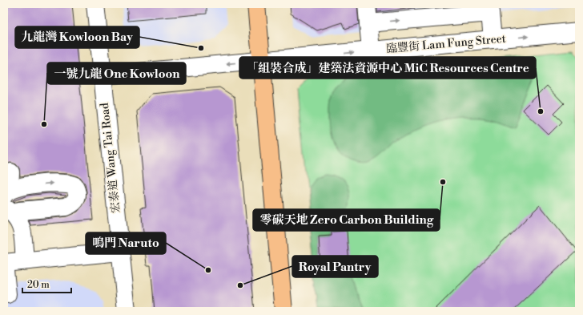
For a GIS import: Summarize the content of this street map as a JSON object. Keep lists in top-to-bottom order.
{
  "streets": {
    "street": ["臨豐街 Lam Fung Street", "宏泰道 Wang Tai Road"]
  },
  "crossings": [
    ["臨豐街 Lam Fung Street", "宏泰道 Wang Tai Road"]
  ],
  "places": [
    "九龍灣 Kowloon Bay",
    "「組裝合成」建築法資源中心 MiC Resources Centre",
    "一號九龍 One Kowloon",
    "零碳天地 Zero Carbon Building",
    "鳴門 Naruto",
    "Royal Pantry"
  ],
  "scale_bar": "20 m"
}
